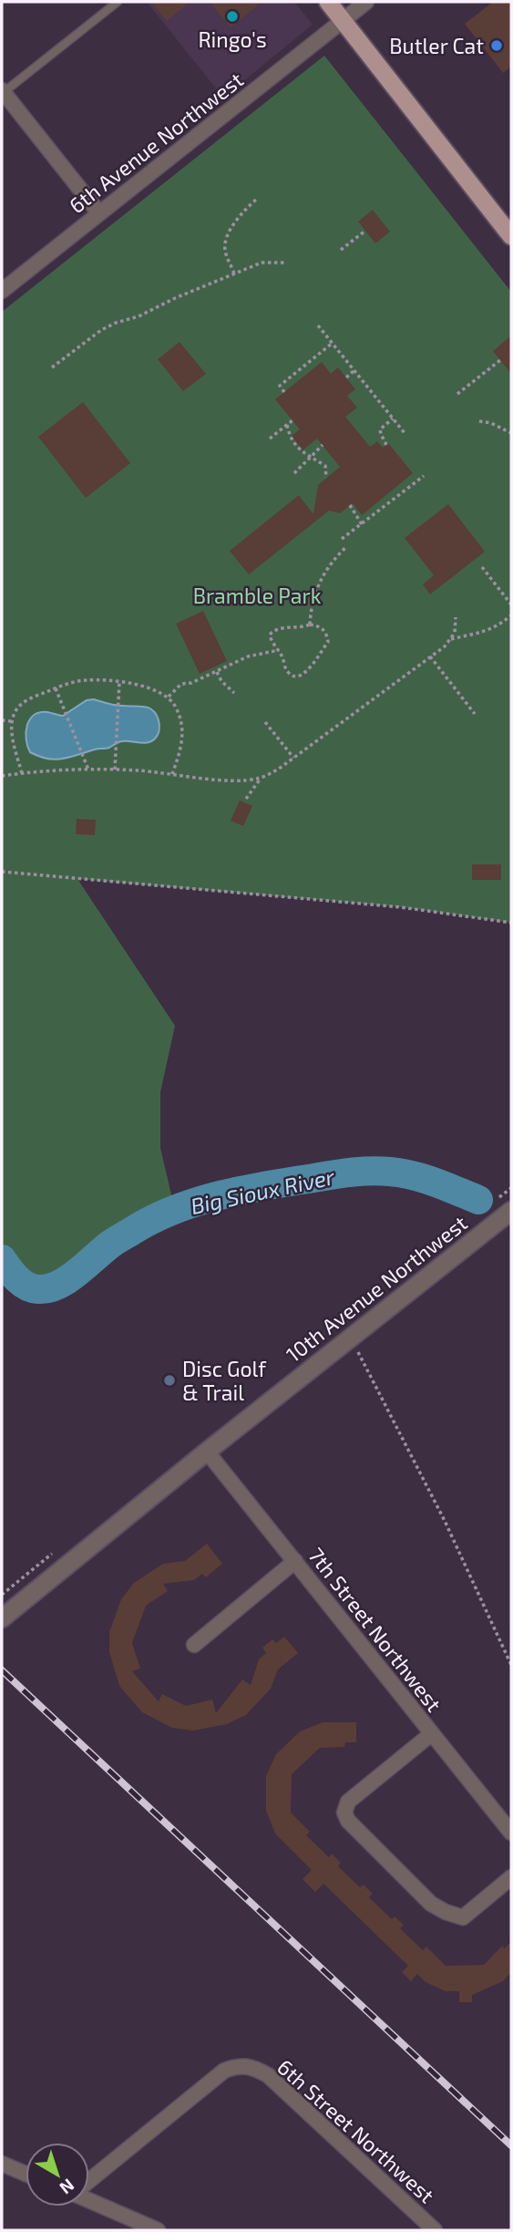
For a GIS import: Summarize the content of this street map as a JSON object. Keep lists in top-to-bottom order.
{
  "streets": {
    "street": [
      "6th Avenue Northwest",
      "10th Avenue Northwest",
      "7th Street Northwest",
      "6th Street Northwest"
    ]
  },
  "crossings": [
    ["10th Avenue Northwest", "7th Street Northwest"]
  ],
  "water": ["Big Sioux River"],
  "parks": ["Bramble Park"],
  "places": ["Ringo's", "Butler Cat", "Disc Golf & Trail"],
  "north": "bottom right"
}
